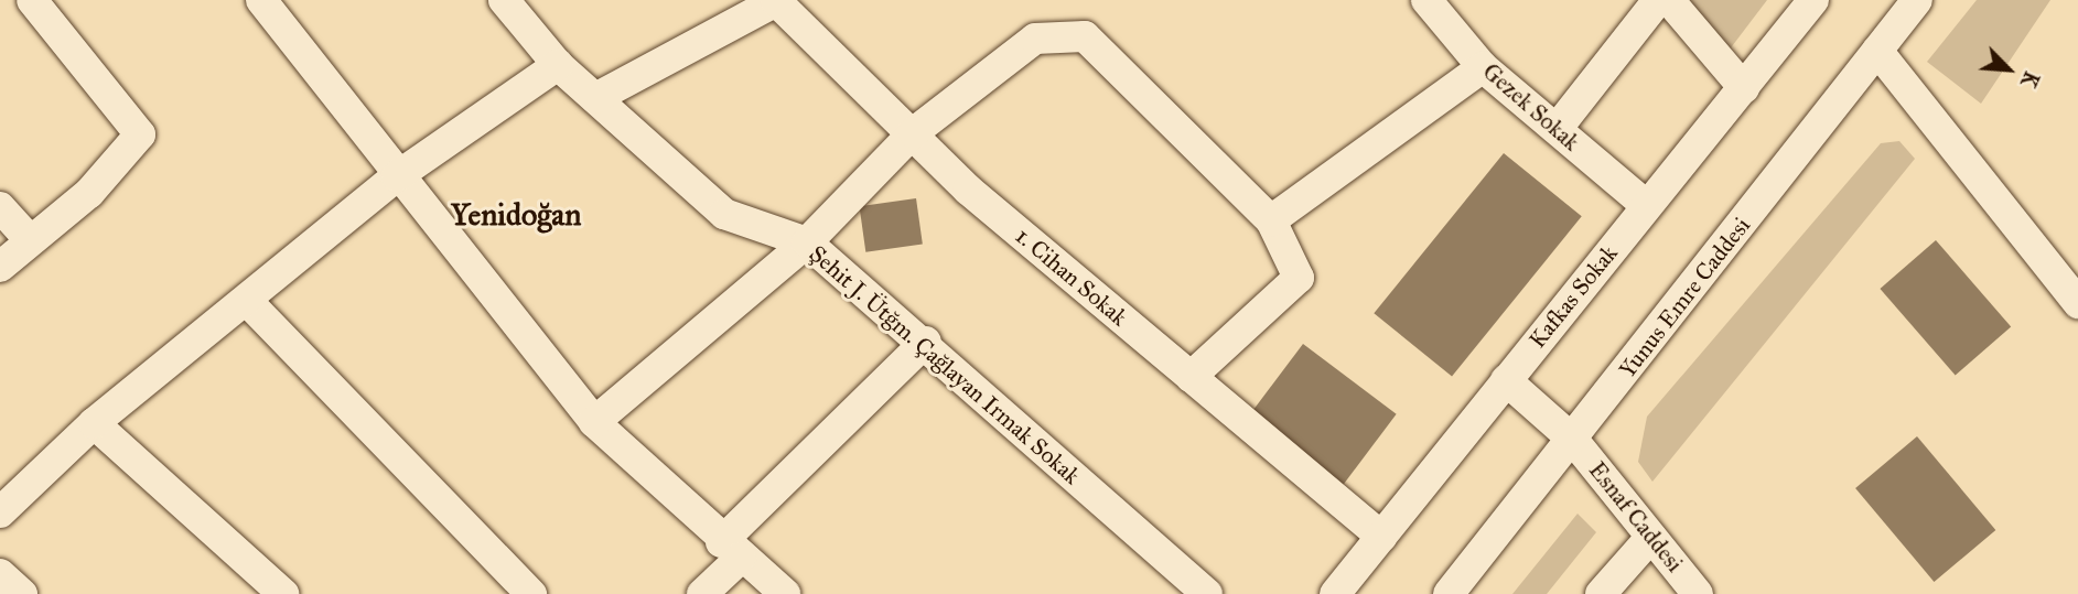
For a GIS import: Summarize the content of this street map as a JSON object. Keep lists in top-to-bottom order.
{
  "streets": {
    "street": [
      "Gezek Sokak",
      "1. Cihan Sokak",
      "Kafkas Sokak",
      "Yunus Emre Caddesi",
      "Şehit J. Ütğm. Çağlayan Irmak Sokak",
      "Esnaf Caddesi"
    ]
  },
  "crossings": [
    ["Gezek Sokak", "Kafkas Sokak"],
    ["1. Cihan Sokak", "Kafkas Sokak"],
    ["Kafkas Sokak", "Esnaf Caddesi"],
    ["Yunus Emre Caddesi", "Esnaf Caddesi"]
  ],
  "districts": ["Yenidoğan"],
  "north": "bottom right"
}
